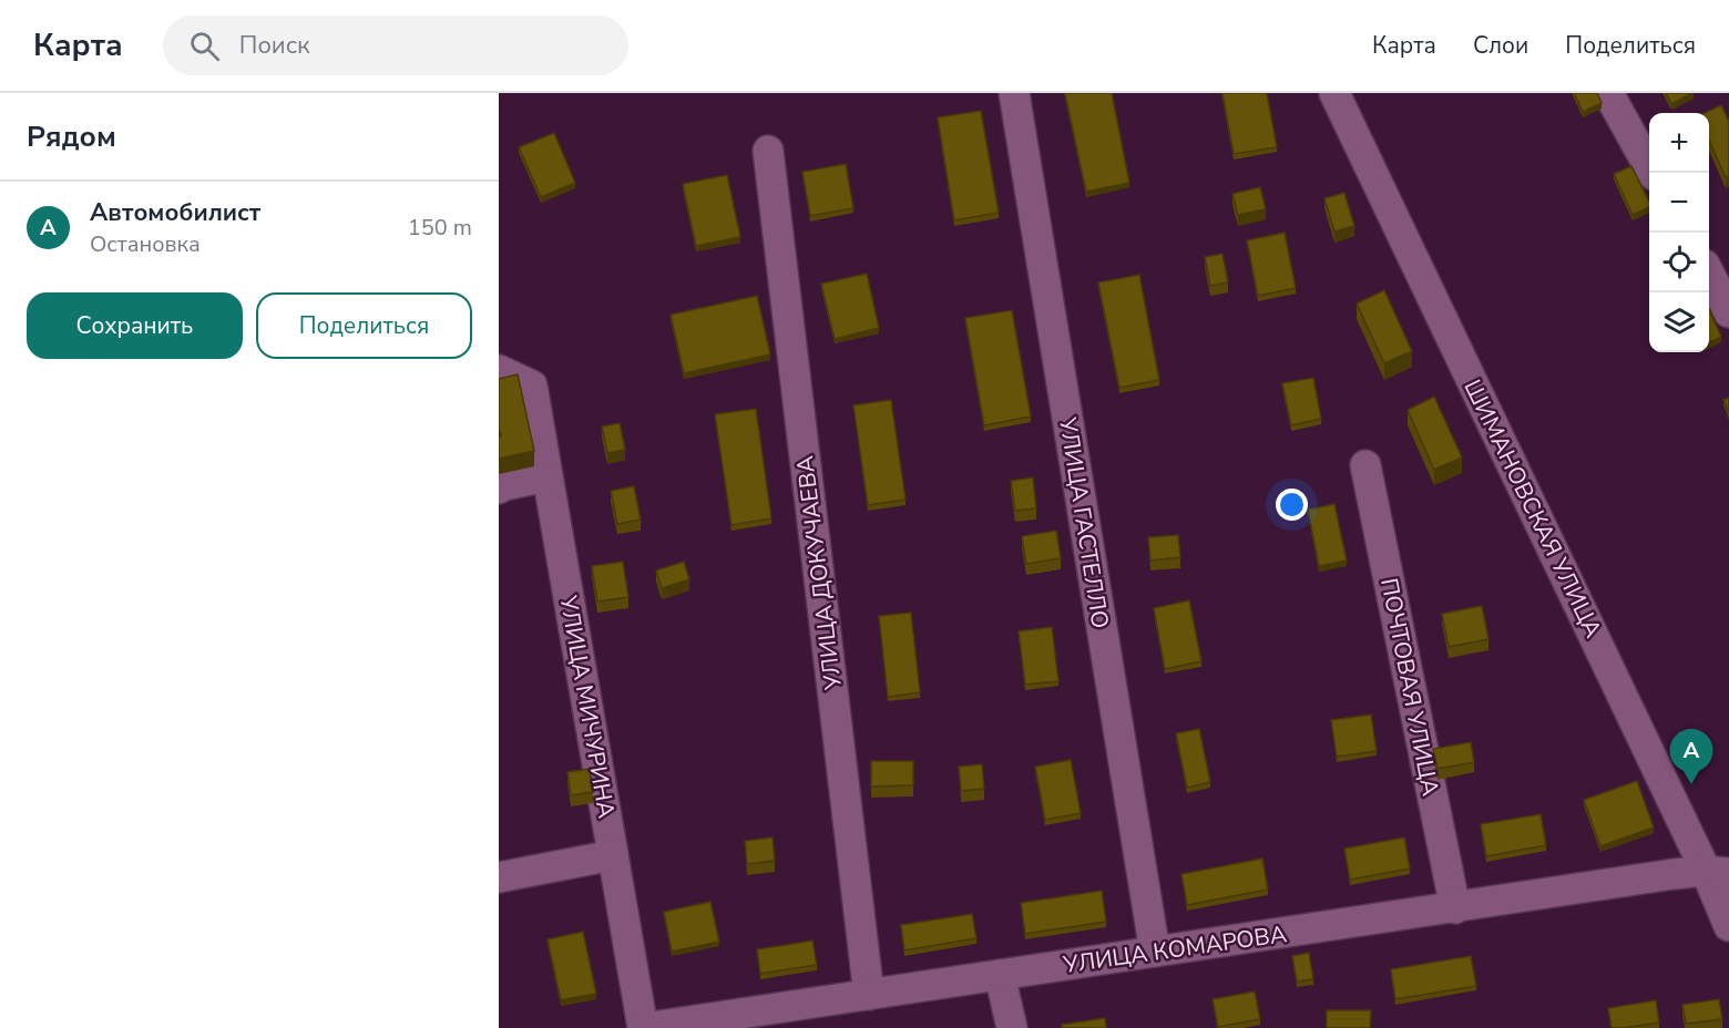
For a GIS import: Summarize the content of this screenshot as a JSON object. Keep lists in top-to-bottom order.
{
  "streets": {
    "street": [
      "ШИМАНОВСКАЯ УЛИЦА",
      "УЛИЦА ГАСТЕЛЛО",
      "УЛИЦА ДОКУЧАЕВА",
      "ПОЧТОВАЯ УЛИЦА",
      "УЛИЦА МИЧУРИНА",
      "УЛИЦА КОМАРОВА"
    ]
  },
  "crossings": [
    ["ШИМАНОВСКАЯ УЛИЦА", "УЛИЦА КОМАРОВА"],
    ["УЛИЦА ГАСТЕЛЛО", "УЛИЦА КОМАРОВА"],
    ["УЛИЦА ДОКУЧАЕВА", "УЛИЦА КОМАРОВА"],
    ["ПОЧТОВАЯ УЛИЦА", "УЛИЦА КОМАРОВА"],
    ["УЛИЦА МИЧУРИНА", "УЛИЦА КОМАРОВА"]
  ],
  "page": {
    "header": "Карта",
    "search": "Поиск",
    "nav": ["Карта", "Слои", "Поделиться"],
    "heading": "Рядом",
    "map_buttons": ["+", "−"],
    "list": [
      {
        "mark": "A",
        "name": "Автомобилист",
        "note": "Остановка",
        "value": "150 m"
      }
    ],
    "buttons": ["Сохранить", "Поделиться"],
    "pins": "A"
  }
}
